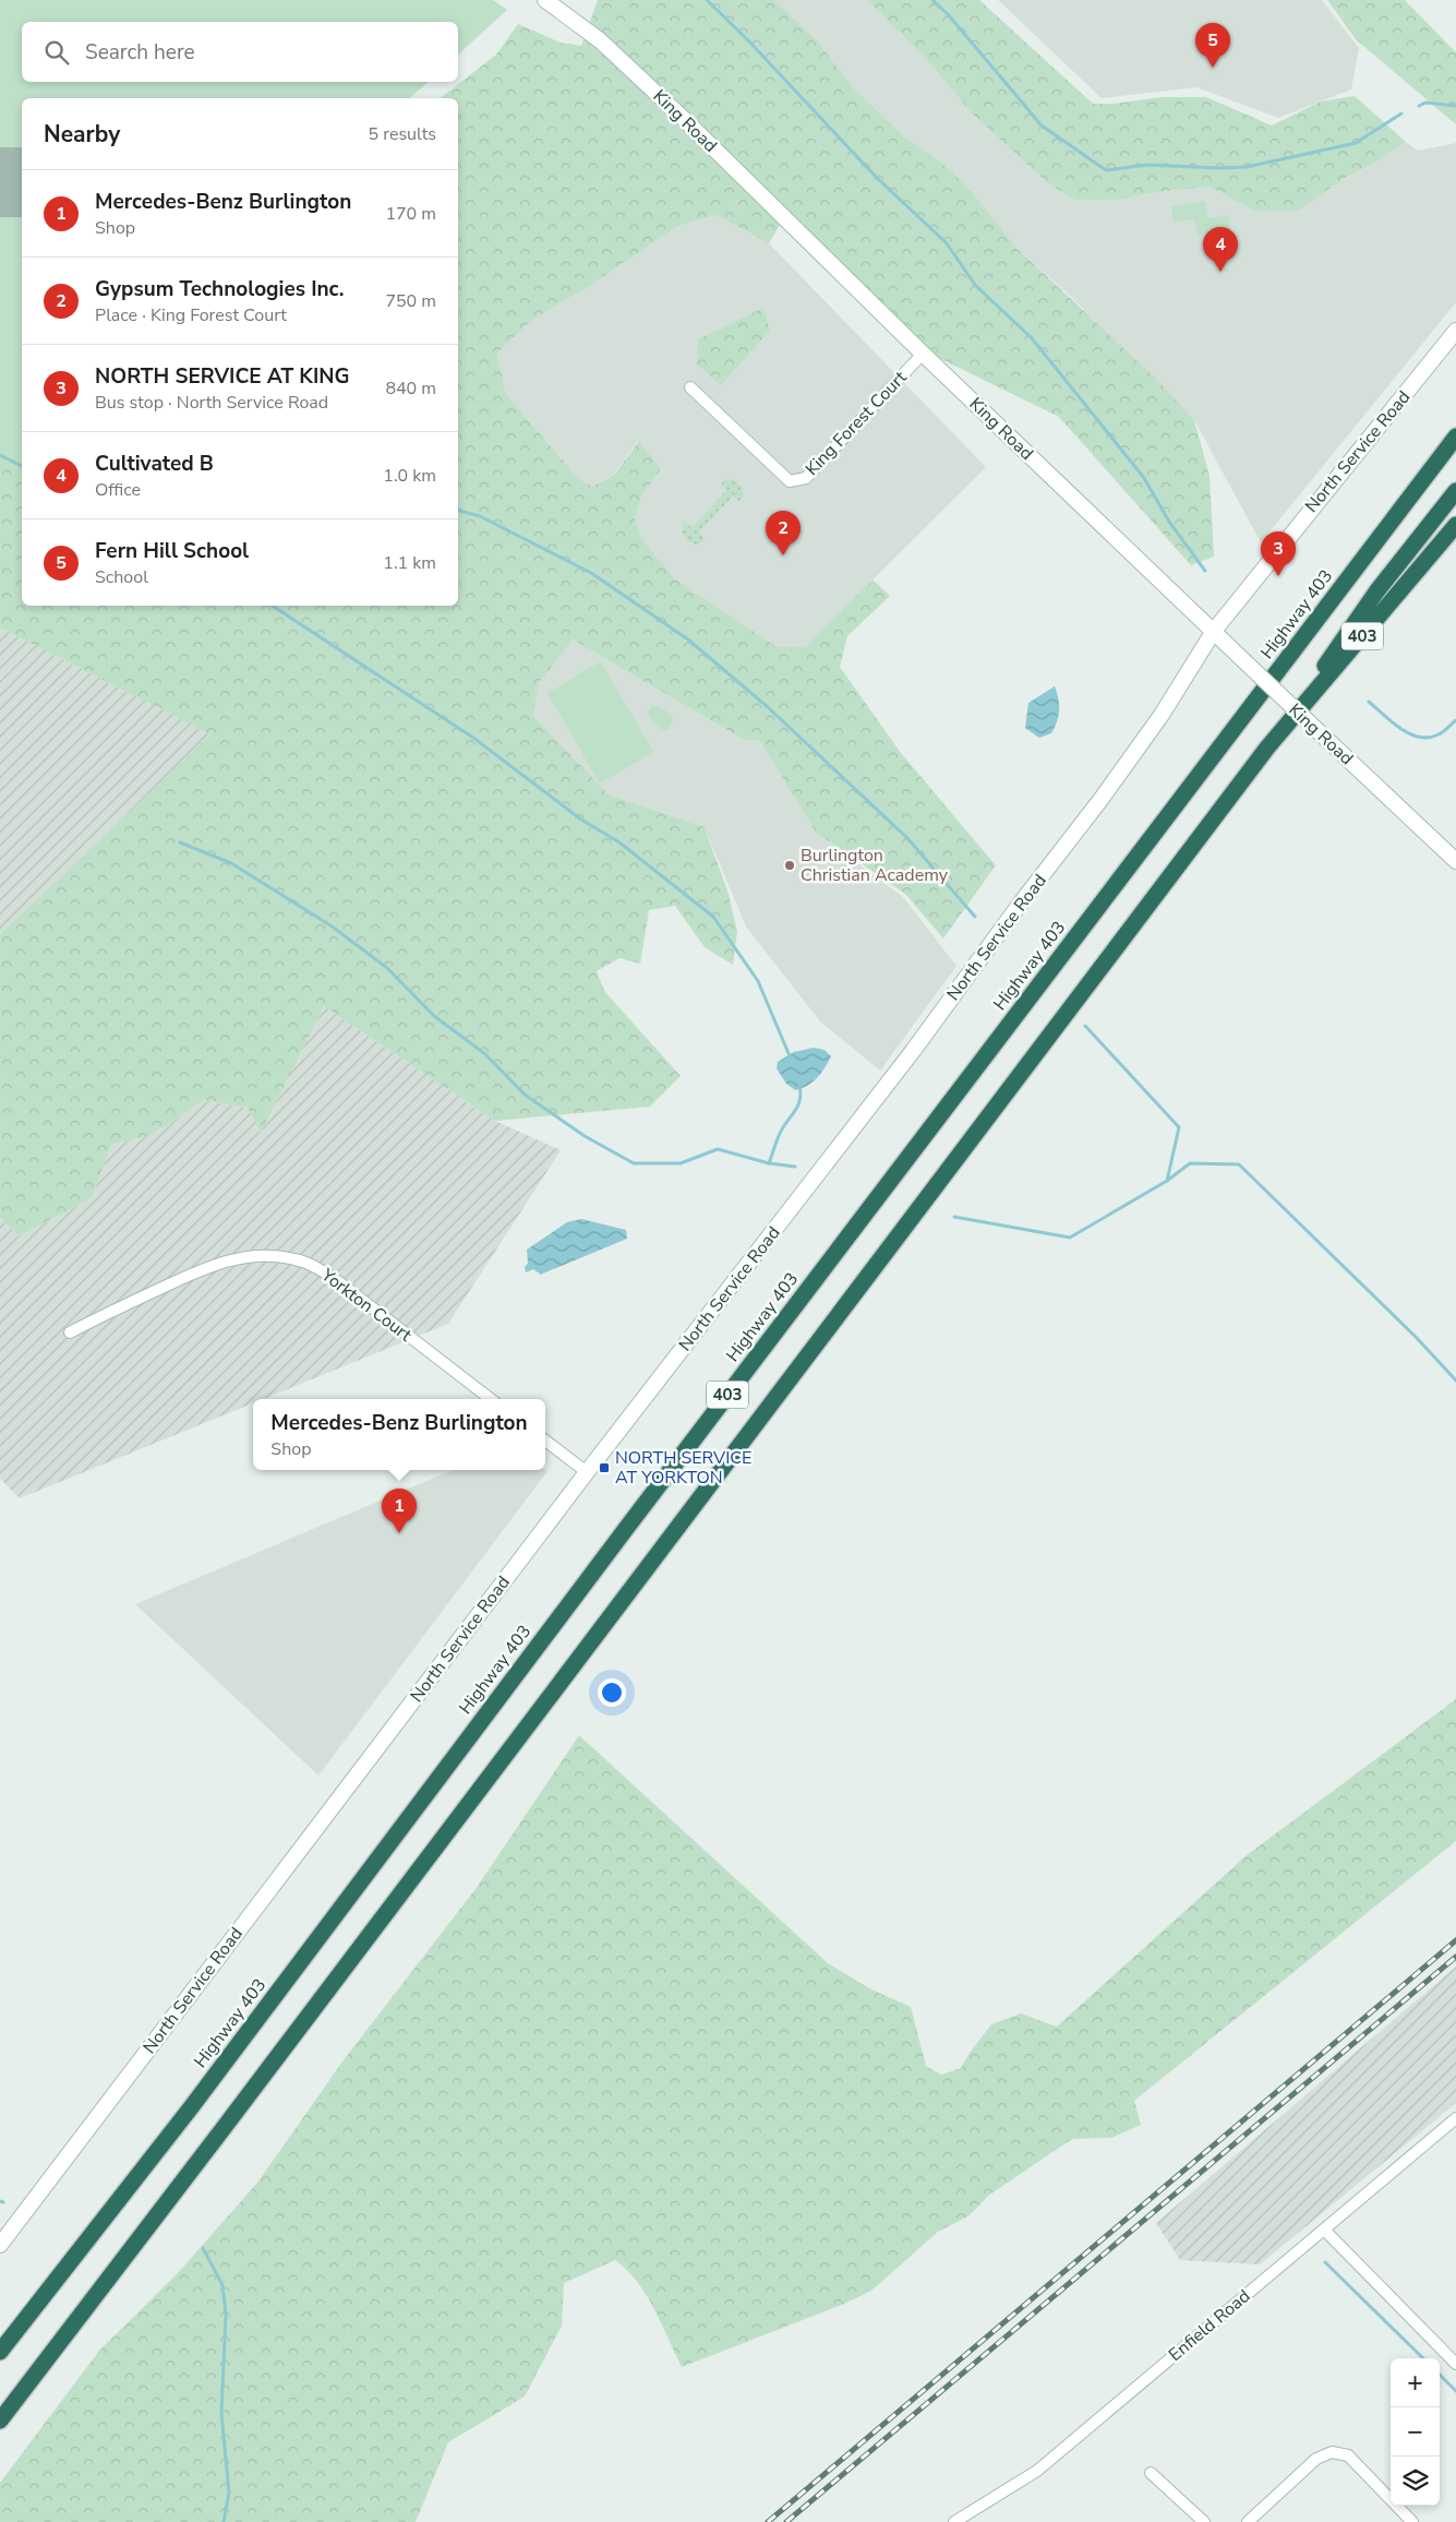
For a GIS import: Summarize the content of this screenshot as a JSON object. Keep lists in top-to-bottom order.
{
  "streets": {
    "highway": ["Highway 403", "403"],
    "street": [
      "King Road",
      "King Forest Court",
      "North Service Road",
      "Yorkton Court",
      "Enfield Road"
    ]
  },
  "crossings": [
    ["King Road", "King Forest Court"],
    ["King Road", "North Service Road"]
  ],
  "places": {
    "other": ["Burlington Christian Academy"],
    "transit": ["NORTH SERVICE AT YORKTON"]
  },
  "page": {
    "search": "Search here",
    "pins": [
      "5",
      "4",
      "2",
      "3",
      "1"
    ],
    "heading": ["Nearby", "5 results"],
    "list": [
      {
        "mark": "1",
        "name": "Mercedes-Benz Burlington",
        "note": "Shop",
        "value": "170 m"
      },
      {
        "mark": "2",
        "name": "Gypsum Technologies Inc.",
        "note": "Place · King Forest Court",
        "value": "750 m"
      },
      {
        "mark": "3",
        "name": "NORTH SERVICE AT KING",
        "note": "Bus stop · North Service Road",
        "value": "840 m"
      },
      {
        "mark": "4",
        "name": "Cultivated B",
        "note": "Office",
        "value": "1.0 km"
      },
      {
        "mark": "5",
        "name": "Fern Hill School",
        "note": "School",
        "value": "1.1 km"
      }
    ],
    "popup": ["Mercedes-Benz Burlington", "Shop"],
    "map_buttons": ["+", "−"]
  }
}
